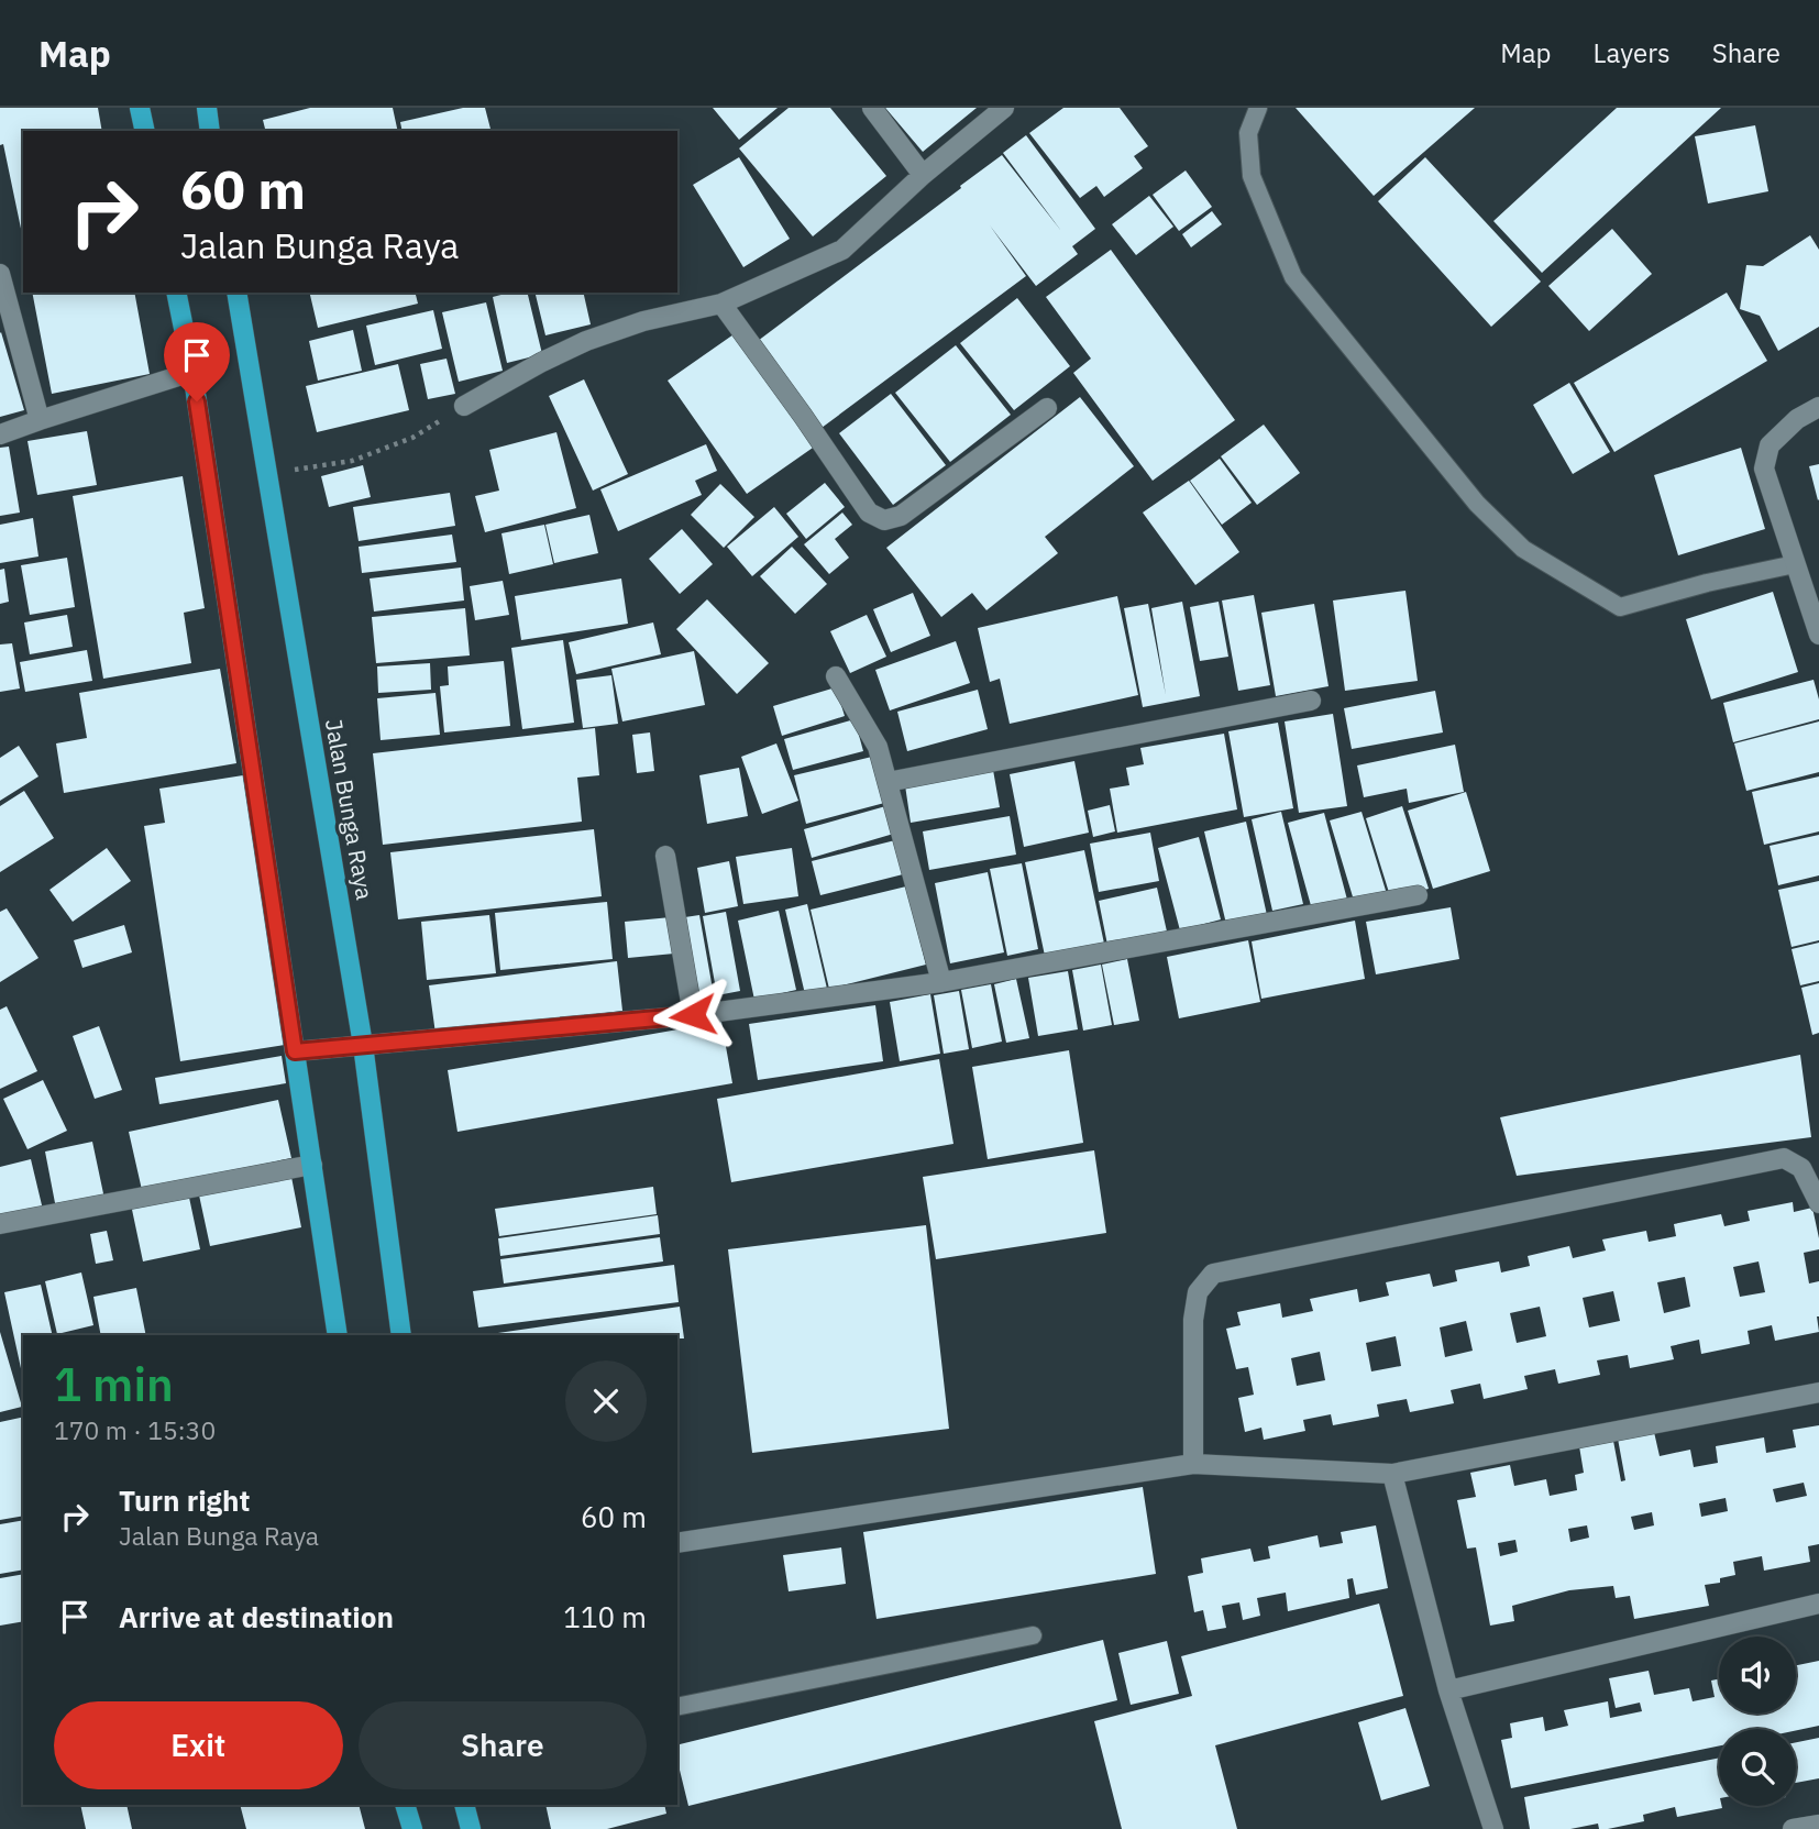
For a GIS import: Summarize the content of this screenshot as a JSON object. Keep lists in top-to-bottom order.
{
  "streets": {
    "main road": ["Jalan Bunga Raya"]
  },
  "page": {
    "header": "Map",
    "nav": ["Map", "Layers", "Share"],
    "turn": ["60 m", "Jalan Bunga Raya"],
    "heading": ["1 min", "170 m · 15:30"],
    "list": [
      {
        "name": "Turn right",
        "note": "Jalan Bunga Raya",
        "value": "60 m"
      },
      {
        "name": "Arrive at destination",
        "value": "110 m"
      }
    ],
    "buttons": ["Exit", "Share"]
  }
}
